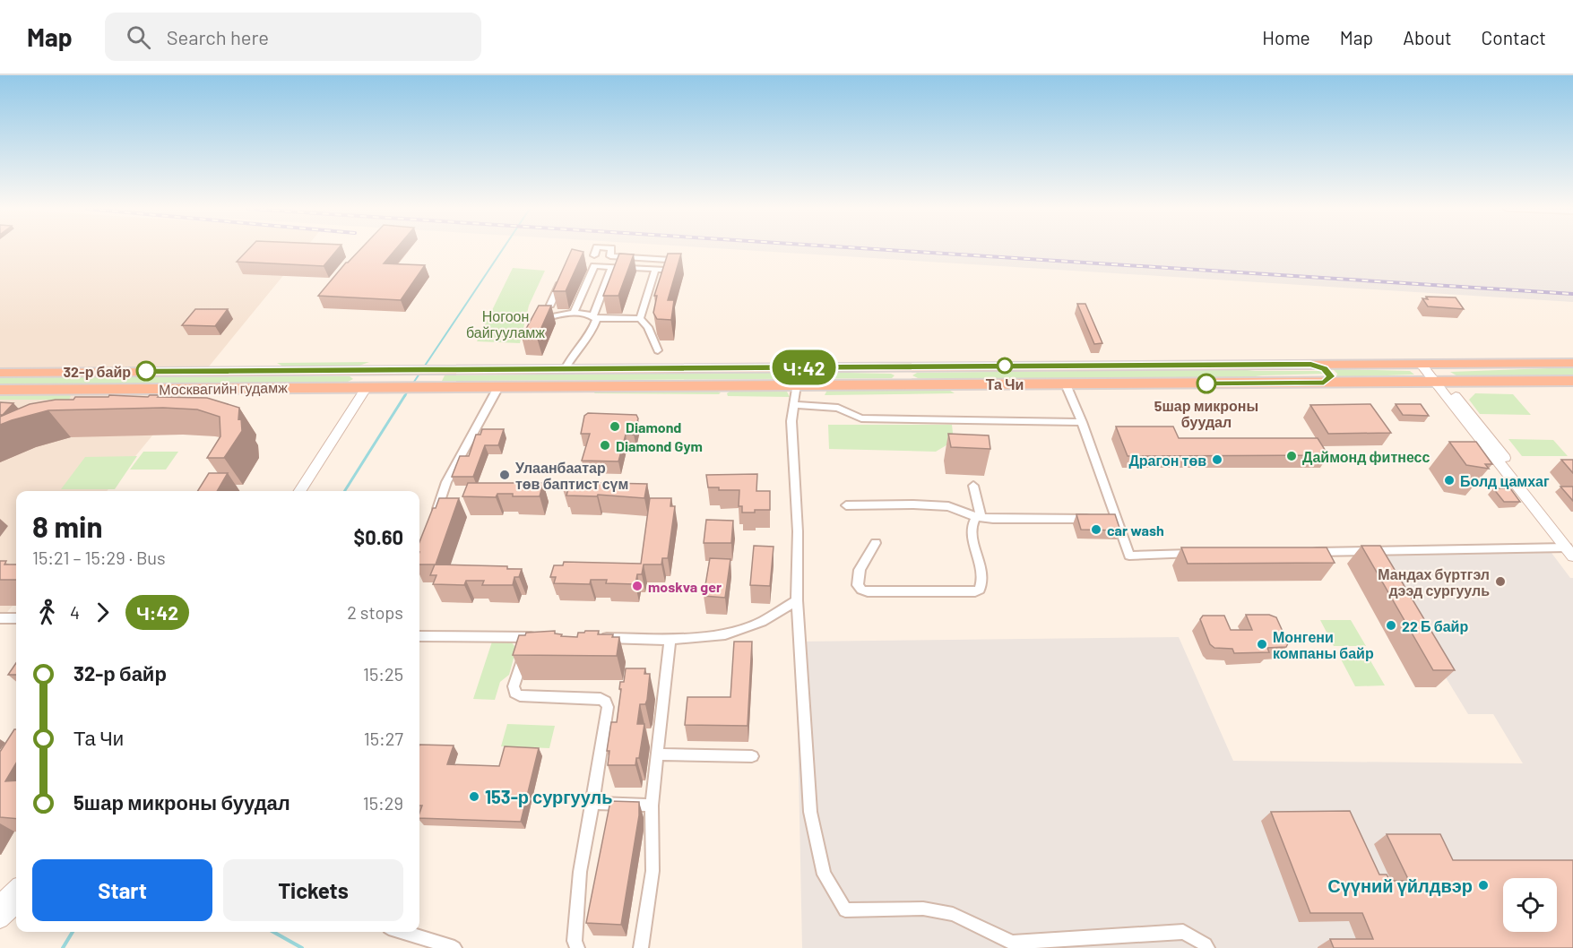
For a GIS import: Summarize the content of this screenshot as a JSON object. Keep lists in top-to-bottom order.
{
  "streets": {
    "highway": ["Москвагийн гудамж"]
  },
  "parks": ["Ногоон байгууламж"],
  "places": [
    "Та Чи",
    "32-р байр",
    "5шар микроны буудал",
    "Diamond",
    "Diamond Gym",
    "Даймонд фитнесс",
    "Драгон төв",
    "Улаанбаатар төв баптист сүм",
    "Болд цамхаг",
    "car wash",
    "Мандах бүртгэл дээд сургууль",
    "moskva ger",
    "22 Б байр",
    "Монгени компаны байр",
    "153-р сургууль",
    "Сүүний үйлдвэр"
  ],
  "lines": ["bus line Ч:42"],
  "page": {
    "header": "Map",
    "search": "Search here",
    "nav": [
      "Home",
      "Map",
      "About",
      "Contact"
    ],
    "on_map": "Ч:42",
    "heading": ["8 min", "15:21 – 15:29 · Bus", "$0.60"],
    "legs": ["4", "Ч:42", "2 stops"],
    "list": [
      {
        "name": "32-р байр",
        "value": "15:25"
      },
      {
        "name": "Та Чи",
        "value": "15:27"
      },
      {
        "name": "5шар микроны буудал",
        "value": "15:29"
      }
    ],
    "buttons": ["Start", "Tickets"]
  }
}
